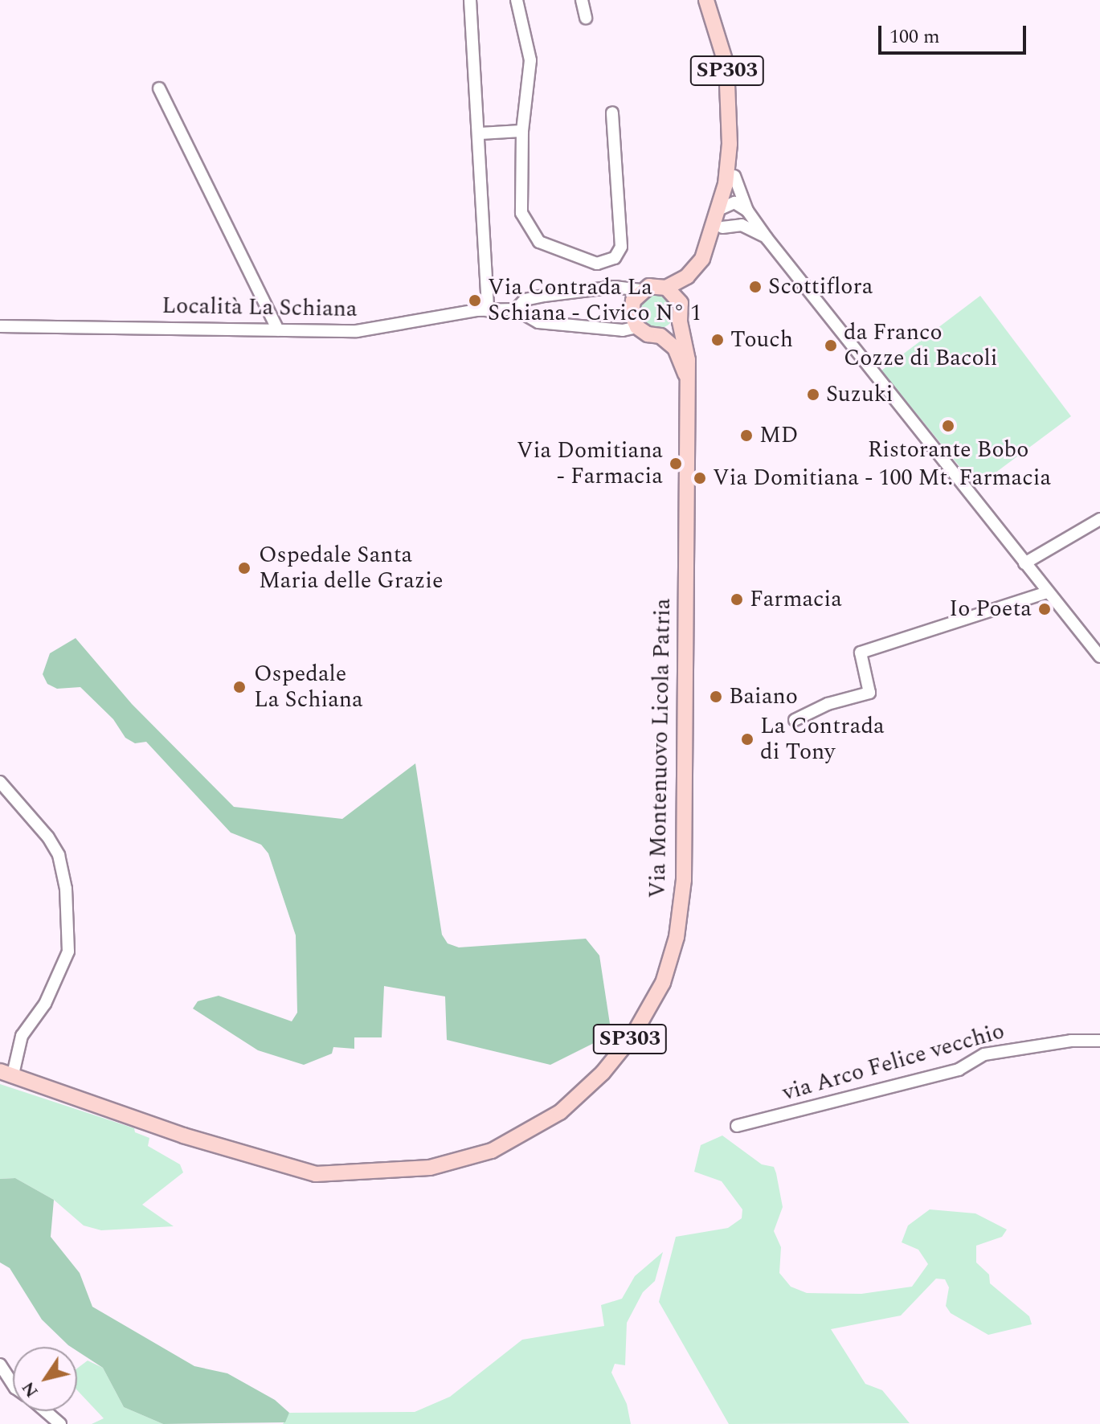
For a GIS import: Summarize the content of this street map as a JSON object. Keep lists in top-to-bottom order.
{
  "streets": {
    "main road": ["SP303", "Via Montenuovo Licola Patria"],
    "street": ["Località La Schiana", "via Arco Felice vecchio"]
  },
  "crossings": [
    ["Località La Schiana", "Via Montenuovo Licola Patria"]
  ],
  "places": [
    "Scottiflora",
    "Via Contrada La Schiana - Civico N° 1",
    "Touch",
    "da Franco Cozze di Bacoli",
    "Suzuki",
    "Ristorante Bobo",
    "MD",
    "Via Domitiana - Farmacia",
    "Via Domitiana - 100 Mt. Farmacia",
    "Ospedale Santa Maria delle Grazie",
    "Farmacia",
    "Io Poeta",
    "Ospedale La Schiana",
    "Baiano",
    "La Contrada di Tony"
  ],
  "scale_bar": "100 m",
  "north": "bottom left"
}
